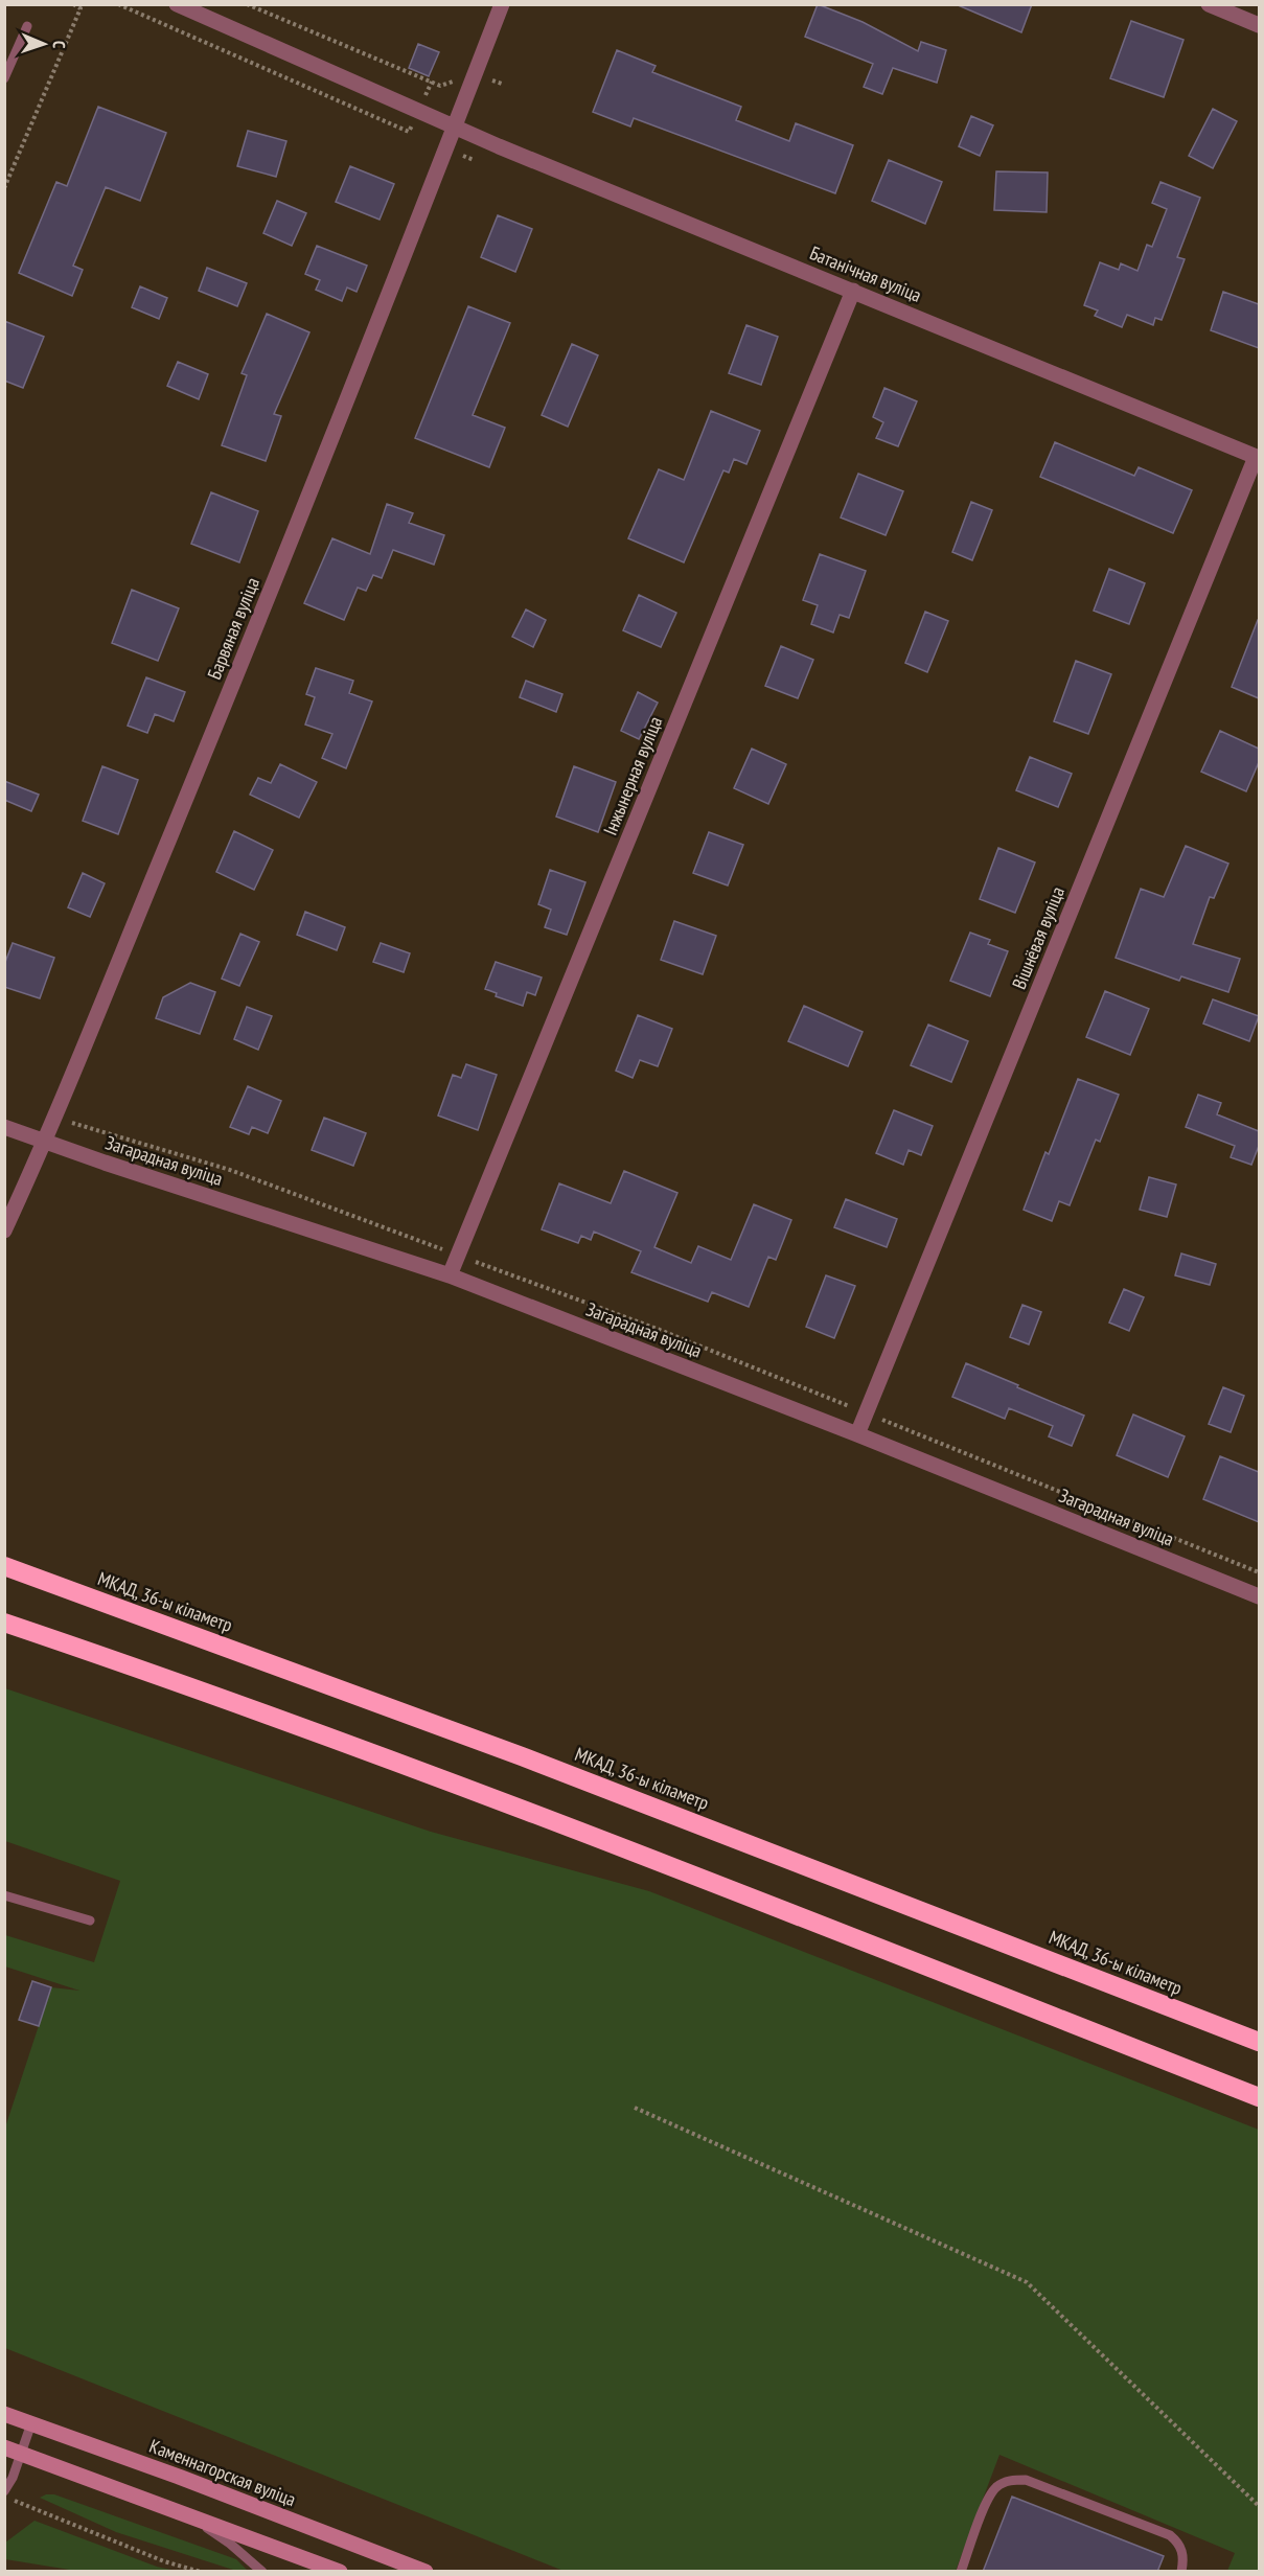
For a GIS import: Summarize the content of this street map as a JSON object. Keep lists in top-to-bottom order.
{
  "streets": {
    "highway": ["МКАД, 36-ы кіламетр"],
    "main road": ["Каменнагорская вуліца"],
    "street": [
      "Батанічная вуліца",
      "Барвяная вуліца",
      "Інжынерная вуліца",
      "Вішнёвая вуліца",
      "Загарадная вуліца"
    ]
  },
  "crossings": [
    ["Батанічная вуліца", "Барвяная вуліца"],
    ["Батанічная вуліца", "Інжынерная вуліца"],
    ["Батанічная вуліца", "Вішнёвая вуліца"],
    ["Барвяная вуліца", "Загарадная вуліца"],
    ["Інжынерная вуліца", "Загарадная вуліца"],
    ["Вішнёвая вуліца", "Загарадная вуліца"]
  ],
  "north": "right"
}
